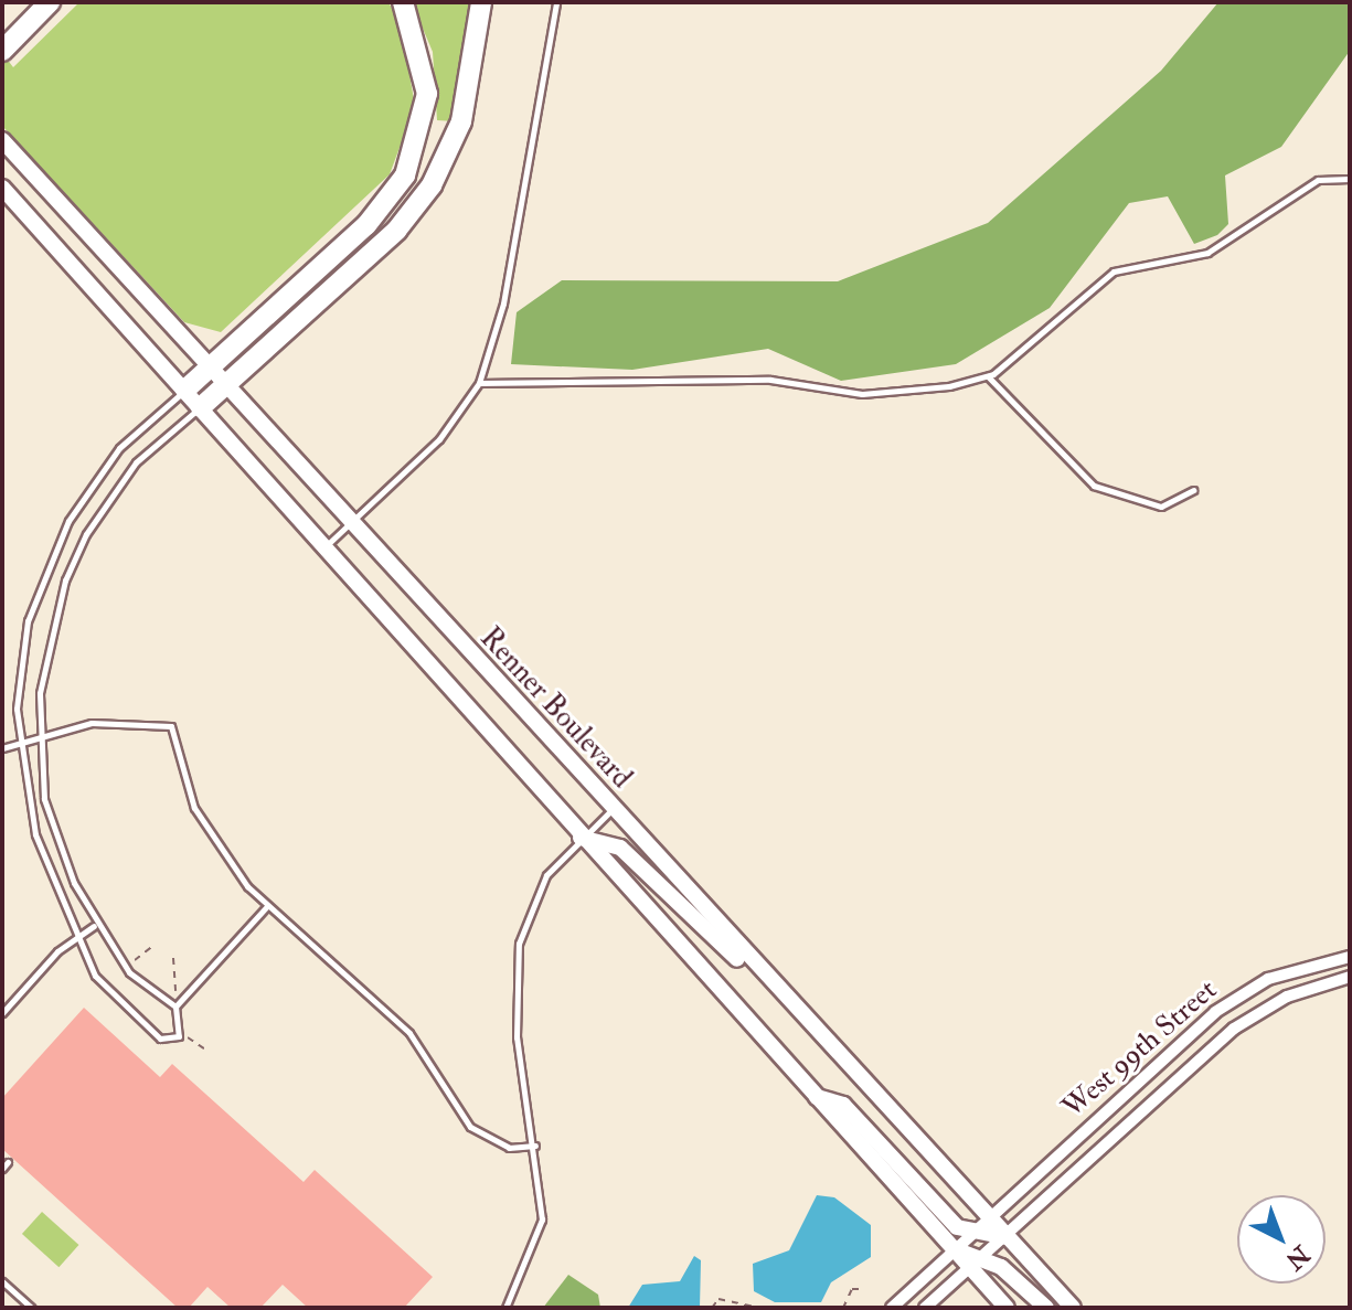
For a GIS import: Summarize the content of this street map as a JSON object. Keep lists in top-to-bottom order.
{
  "streets": {
    "main road": ["Renner Boulevard"],
    "street": ["West 99th Street"]
  },
  "crossings": [
    ["Renner Boulevard", "West 99th Street"]
  ],
  "north": "bottom right"
}
